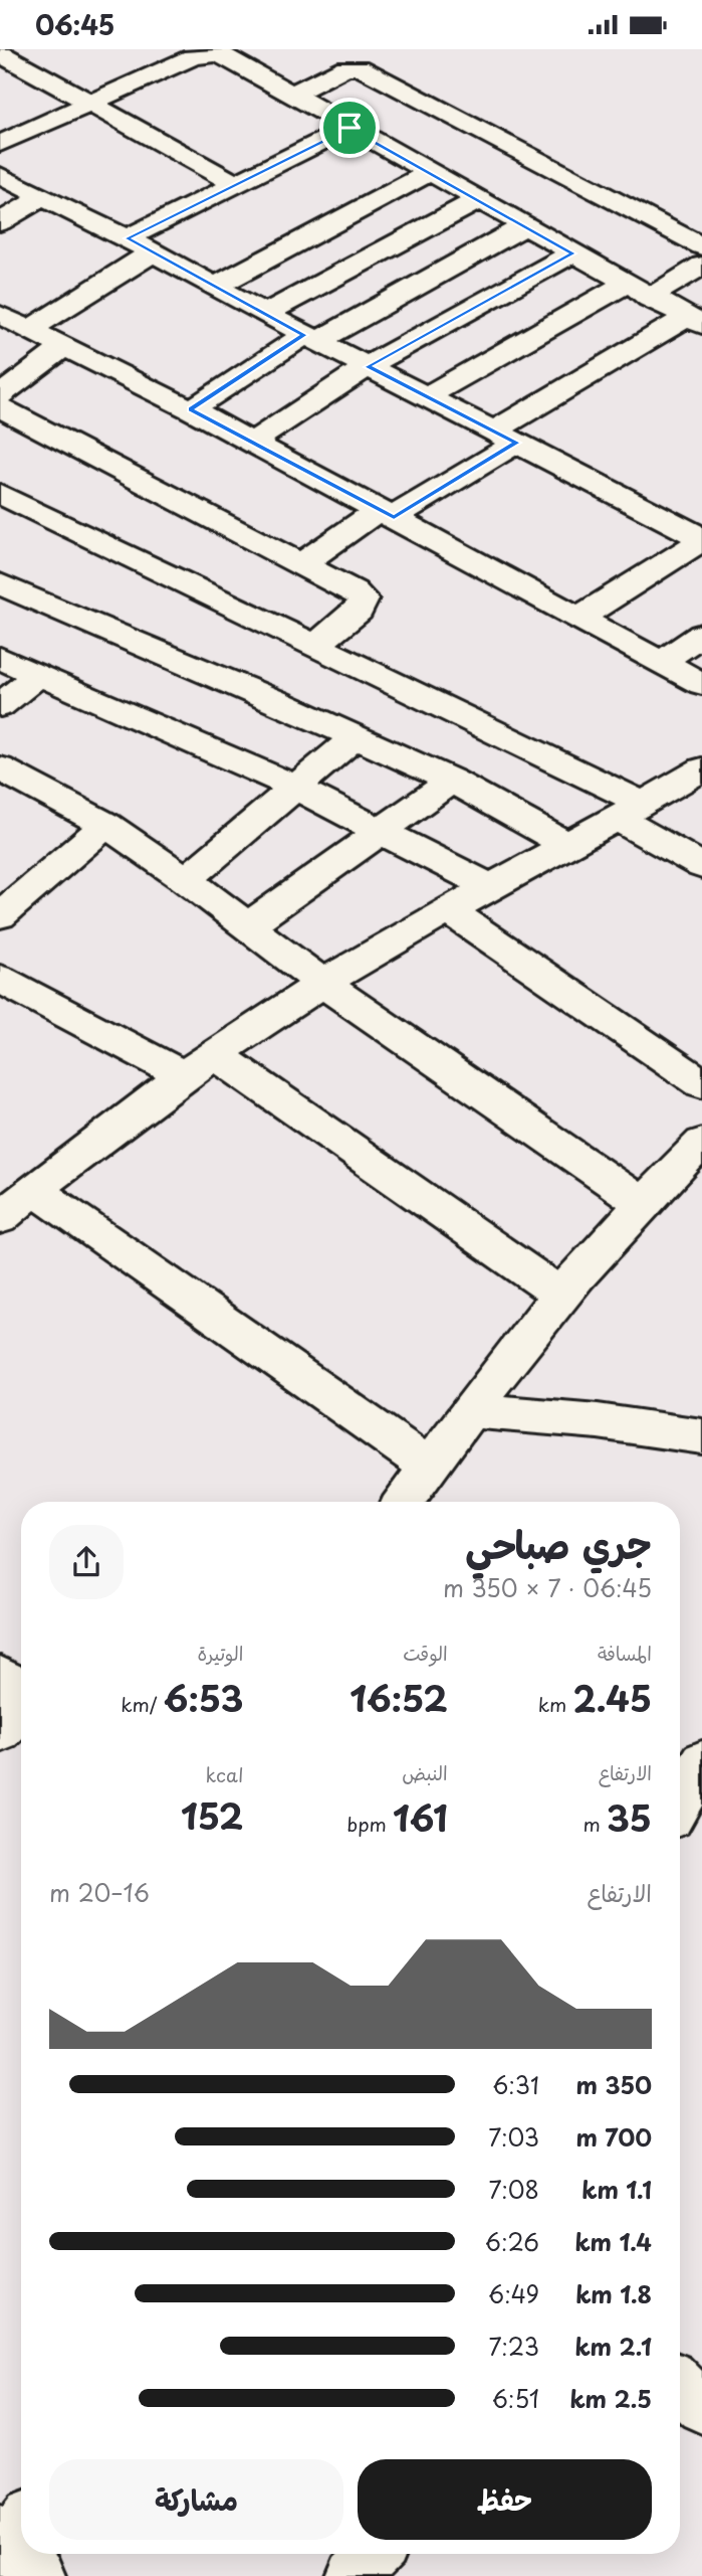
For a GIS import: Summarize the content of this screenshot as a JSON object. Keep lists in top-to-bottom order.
{
  "page": {
    "status": "06:45",
    "heading": ["جري صباحي", "06:45 · 7 × 350 m"],
    "stats": [
      ["المسافة", "2.45 km"],
      ["الوقت", "16:52"],
      ["الوتيرة", "6:53 /km"],
      ["الارتفاع", "35 m"],
      ["النبض", "161 bpm"],
      ["kcal", "152"]
    ],
    "chart": ["الارتفاع", "16–20 m"],
    "list": [
      {
        "name": "350 m",
        "note": "6:31"
      },
      {
        "name": "700 m",
        "note": "7:03"
      },
      {
        "name": "1.1 km",
        "note": "7:08"
      },
      {
        "name": "1.4 km",
        "note": "6:26"
      },
      {
        "name": "1.8 km",
        "note": "6:49"
      },
      {
        "name": "2.1 km",
        "note": "7:23"
      },
      {
        "name": "2.5 km",
        "note": "6:51"
      }
    ],
    "buttons": ["حفظ", "مشاركة"]
  }
}
